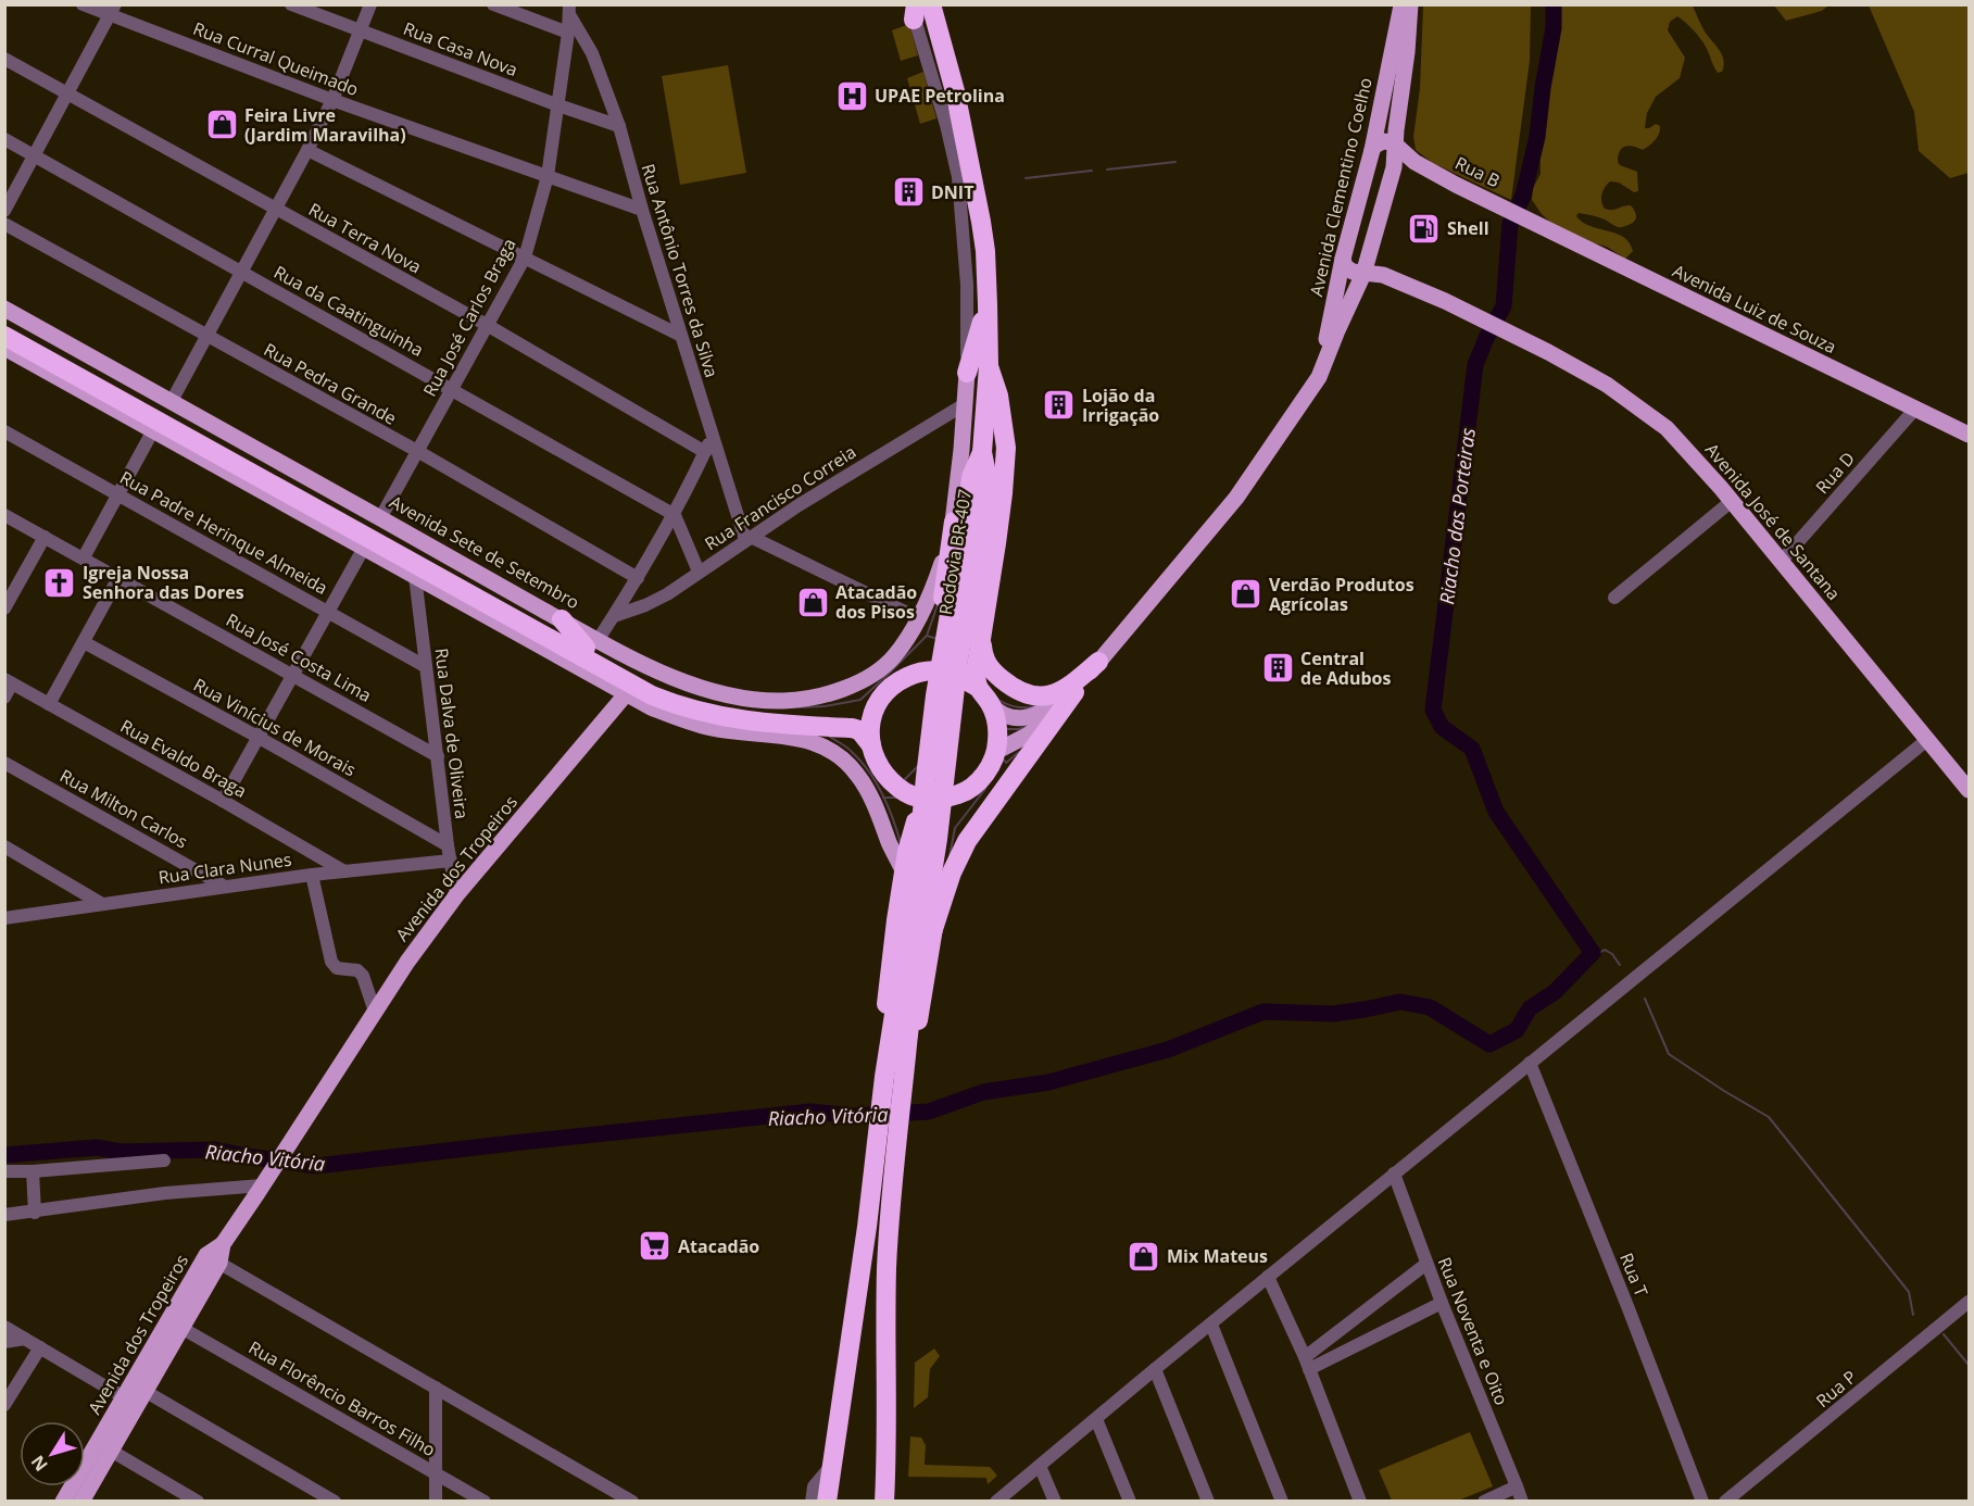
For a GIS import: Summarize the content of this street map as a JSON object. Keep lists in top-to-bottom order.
{
  "streets": {
    "highway": ["Avenida Sete de Setembro", "Rodovia BR-407"],
    "main road": [
      "Rua B",
      "Avenida Clementino Coelho",
      "Avenida Luiz de Souza",
      "Avenida José de Santana",
      "Avenida dos Tropeiros"
    ],
    "street": [
      "Rua Casa Nova",
      "Rua Curral Queimado",
      "Rua Terra Nova",
      "Rua Antônio Torres da Silva",
      "Rua da Caatinguinha",
      "Rua José Carlos Braga",
      "Rua Pedra Grande",
      "Rua D",
      "Rua Francisco Correia",
      "Rua Padre Herinque Almeida",
      "Rua José Costa Lima",
      "Rua Vinícius de Morais",
      "Rua Dalva de Oliveira",
      "Rua Evaldo Braga",
      "Rua Milton Carlos",
      "Rua Clara Nunes",
      "Rua T",
      "Rua Noventa e Oito",
      "Rua P",
      "Rua Florêncio Barros Filho"
    ]
  },
  "crossings": [
    ["Rua Casa Nova", "Rua Antônio Torres da Silva"],
    ["Rua Casa Nova", "Rua José Carlos Braga"],
    ["Rua Curral Queimado", "Rua Antônio Torres da Silva"],
    ["Rua Curral Queimado", "Rua José Carlos Braga"],
    ["Rua B", "Avenida Clementino Coelho"],
    ["Rua B", "Avenida Luiz de Souza"],
    ["Avenida Clementino Coelho", "Avenida José de Santana"],
    ["Avenida Clementino Coelho", "Avenida Sete de Setembro"],
    ["Rua Terra Nova", "Rua José Carlos Braga"],
    ["Rua Antônio Torres da Silva", "Rua José Carlos Braga"],
    ["Rua Antônio Torres da Silva", "Rua Francisco Correia"],
    ["Avenida Luiz de Souza", "Rua D"],
    ["Rua da Caatinguinha", "Rua José Carlos Braga"],
    ["Rua José Carlos Braga", "Rua Pedra Grande"],
    ["Rua José Carlos Braga", "Avenida Sete de Setembro"],
    ["Rua D", "Avenida José de Santana"],
    ["Rua Francisco Correia", "Avenida Sete de Setembro"],
    ["Rua Padre Herinque Almeida", "Rua Dalva de Oliveira"],
    ["Avenida Sete de Setembro", "Rodovia BR-407"],
    ["Rua José Costa Lima", "Rua Dalva de Oliveira"],
    ["Rua Vinícius de Morais", "Rua Dalva de Oliveira"],
    ["Rua Dalva de Oliveira", "Rua Clara Nunes"],
    ["Rua Dalva de Oliveira", "Avenida dos Tropeiros"],
    ["Rua Evaldo Braga", "Rua Clara Nunes"],
    ["Rua Milton Carlos", "Rua Clara Nunes"],
    ["Avenida dos Tropeiros", "Rua Florêncio Barros Filho"]
  ],
  "water": ["Riacho das Porteiras", "Riacho Vitória"],
  "places": {
    "hospital": ["UPAE Petrolina"],
    "shop": [
      "Feira Livre (Jardim Maravilha)",
      "Verdão Produtos Agrícolas",
      "Atacadão dos Pisos",
      "Mix Mateus"
    ],
    "building": ["DNIT", "Lojão da Irrigação", "Central de Adubos"],
    "fuel station": ["Shell"],
    "church": ["Igreja Nossa Senhora das Dores"],
    "supermarket": ["Atacadão"]
  },
  "north": "bottom left"
}
